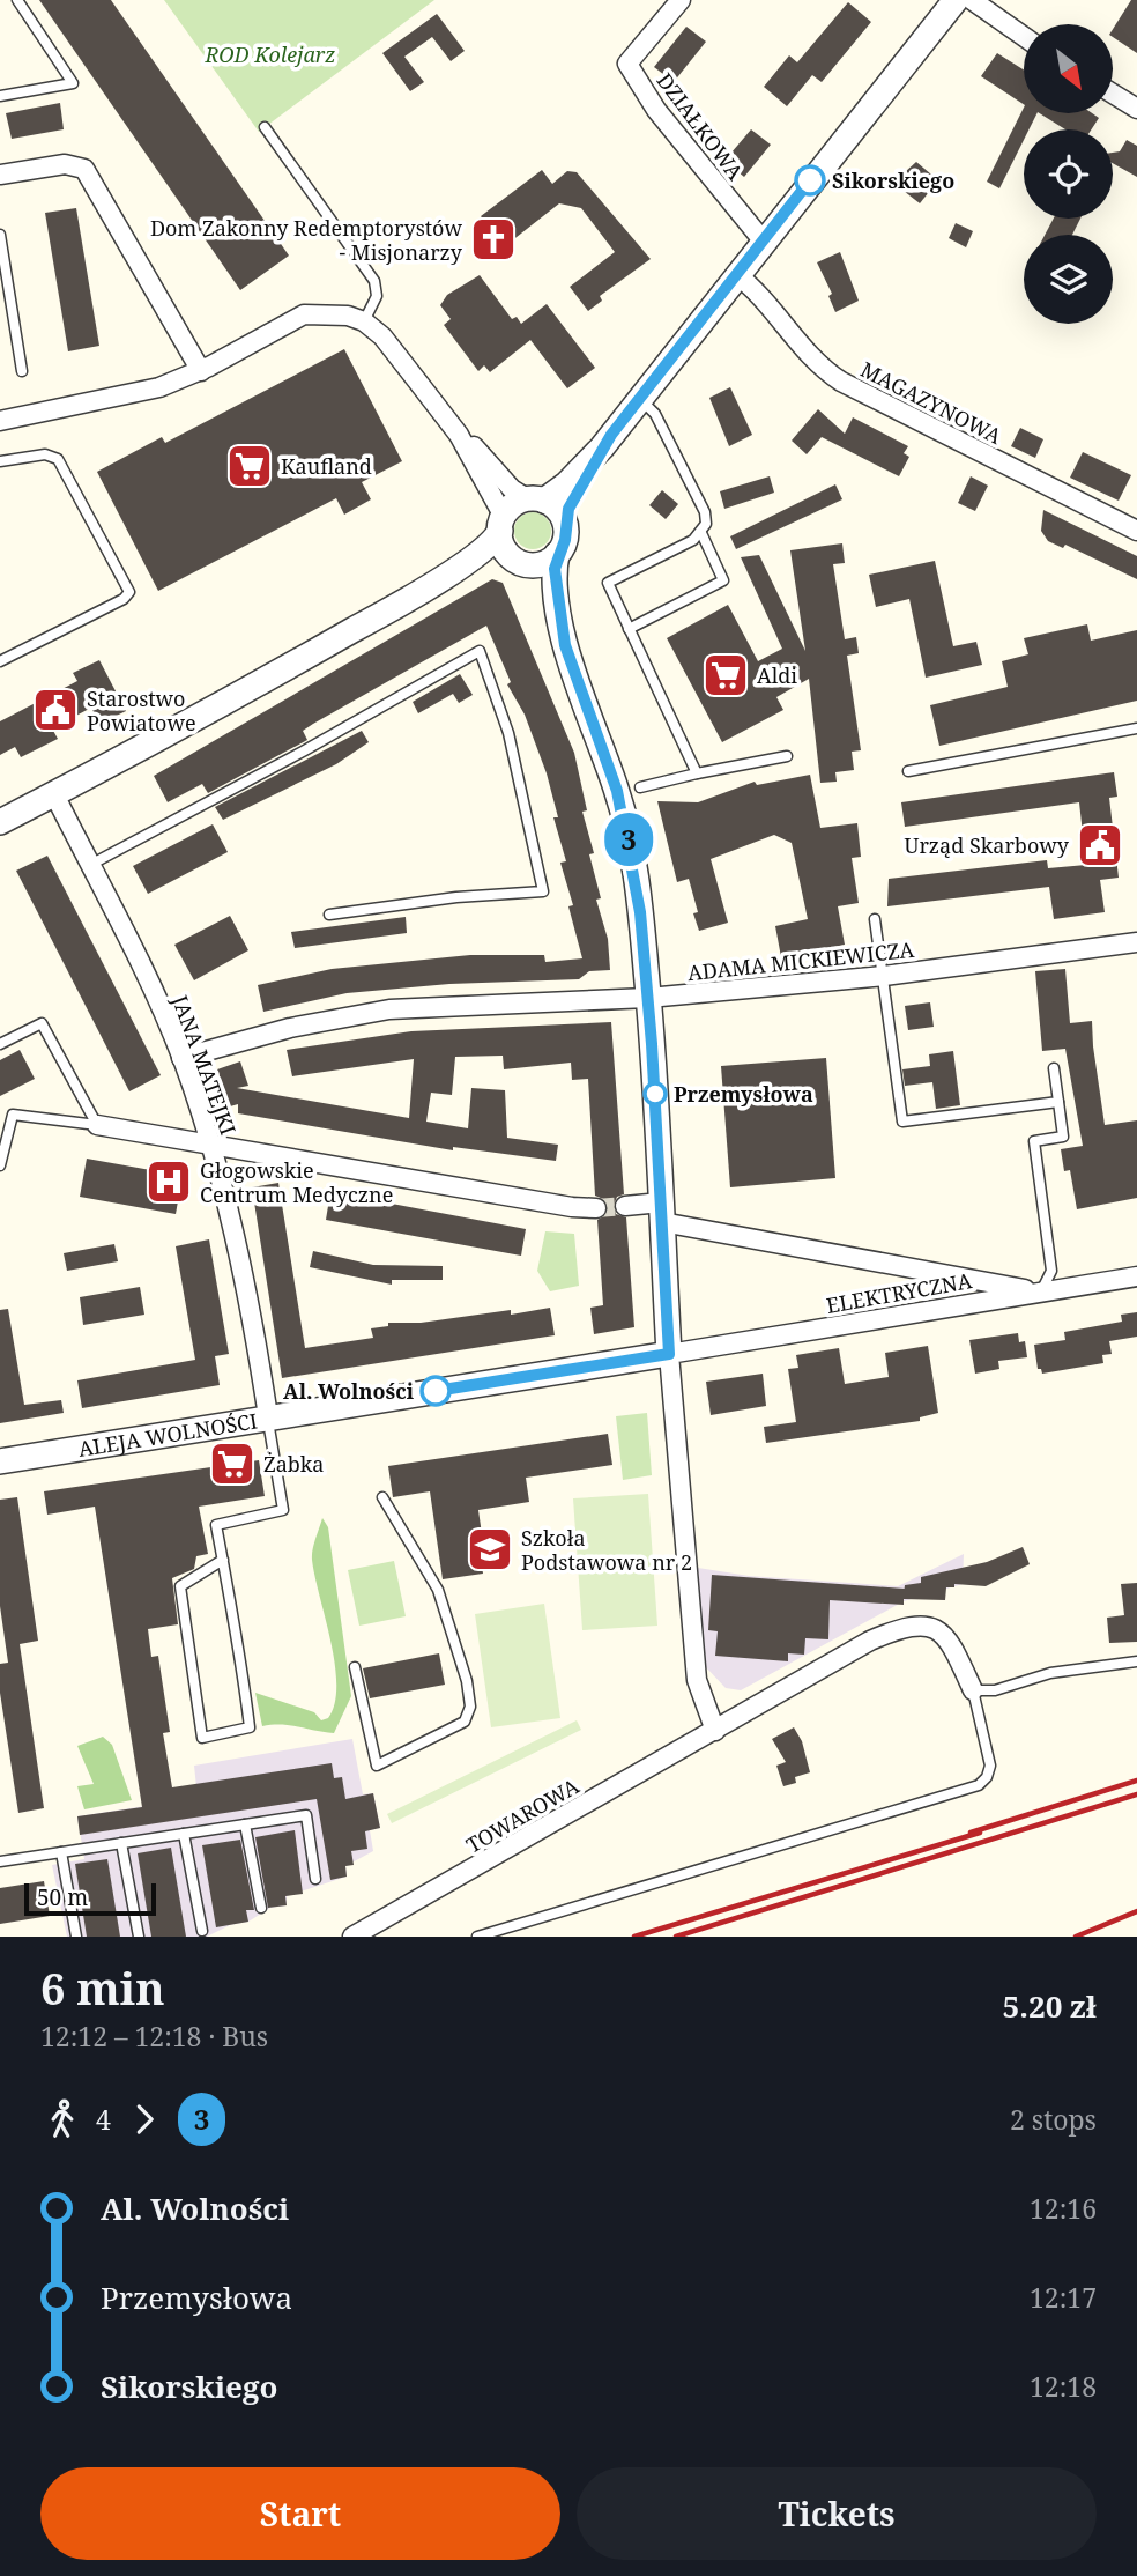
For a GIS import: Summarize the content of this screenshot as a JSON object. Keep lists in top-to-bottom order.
{
  "streets": {
    "street": [
      "DZIAŁKOWA",
      "MAGAZYNOWA",
      "ADAMA MICKIEWICZA",
      "JANA MATEJKI",
      "ELEKTRYCZNA",
      "ALEJA WOLNOŚCI",
      "TOWAROWA"
    ]
  },
  "crossings": [
    ["ADAMA MICKIEWICZA", "JANA MATEJKI"],
    ["JANA MATEJKI", "ALEJA WOLNOŚCI"],
    ["ELEKTRYCZNA", "ALEJA WOLNOŚCI"]
  ],
  "parks": ["ROD Kolejarz"],
  "places": {
    "other": ["Sikorskiego", "Przemysłowa", "Al. Wolności"],
    "church": ["Dom Zakonny Redemptorystów - Misjonarzy"],
    "supermarket": ["Kaufland", "Aldi", "Żabka"],
    "public building": ["Starostwo Powiatowe", "Urząd Skarbowy"],
    "hospital": ["Głogowskie Centrum Medyczne"],
    "school or university": ["Szkoła Podstawowa nr 2"]
  },
  "lines": ["bus line 3"],
  "scale_bar": "50 m",
  "north": "bottom right",
  "page": {
    "on_map": "3",
    "scale": "50 m",
    "heading": ["6 min", "12:12 – 12:18 · Bus", "5.20 zł"],
    "legs": ["4", "3", "2 stops"],
    "list": [
      {
        "name": "Al. Wolności",
        "value": "12:16"
      },
      {
        "name": "Przemysłowa",
        "value": "12:17"
      },
      {
        "name": "Sikorskiego",
        "value": "12:18"
      }
    ],
    "buttons": ["Start", "Tickets"]
  }
}
